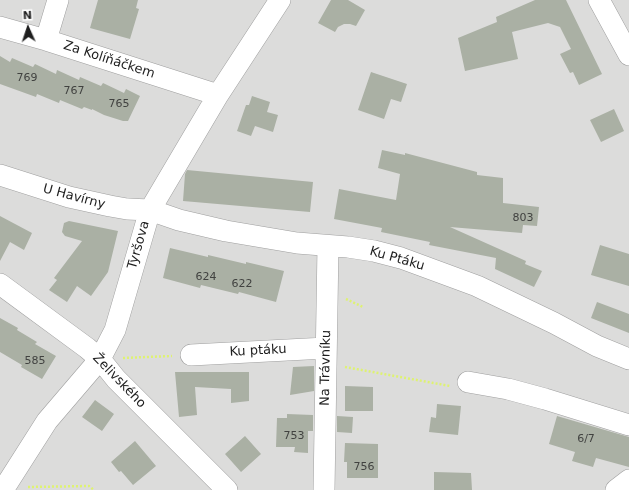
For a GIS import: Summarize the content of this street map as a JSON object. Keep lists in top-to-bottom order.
{
  "streets": {
    "street": [
      "Za Kolíňáčkem",
      "U Havírny",
      "Tyršova",
      "Ku Ptáku",
      "Ku ptáku",
      "Na Trávníku",
      "Želivského"
    ]
  },
  "crossings": [
    ["Za Kolíňáčkem", "Tyršova"],
    ["U Havírny", "Tyršova"],
    ["U Havírny", "Ku Ptáku"],
    ["Tyršova", "Ku Ptáku"],
    ["Tyršova", "Želivského"],
    ["Ku Ptáku", "Na Trávníku"],
    ["Ku ptáku", "Na Trávníku"]
  ],
  "house_numbers": [
    "769",
    "767",
    "765",
    "803",
    "624",
    "622",
    "585",
    "753",
    "6/7",
    "756"
  ],
  "north": "top"
}
